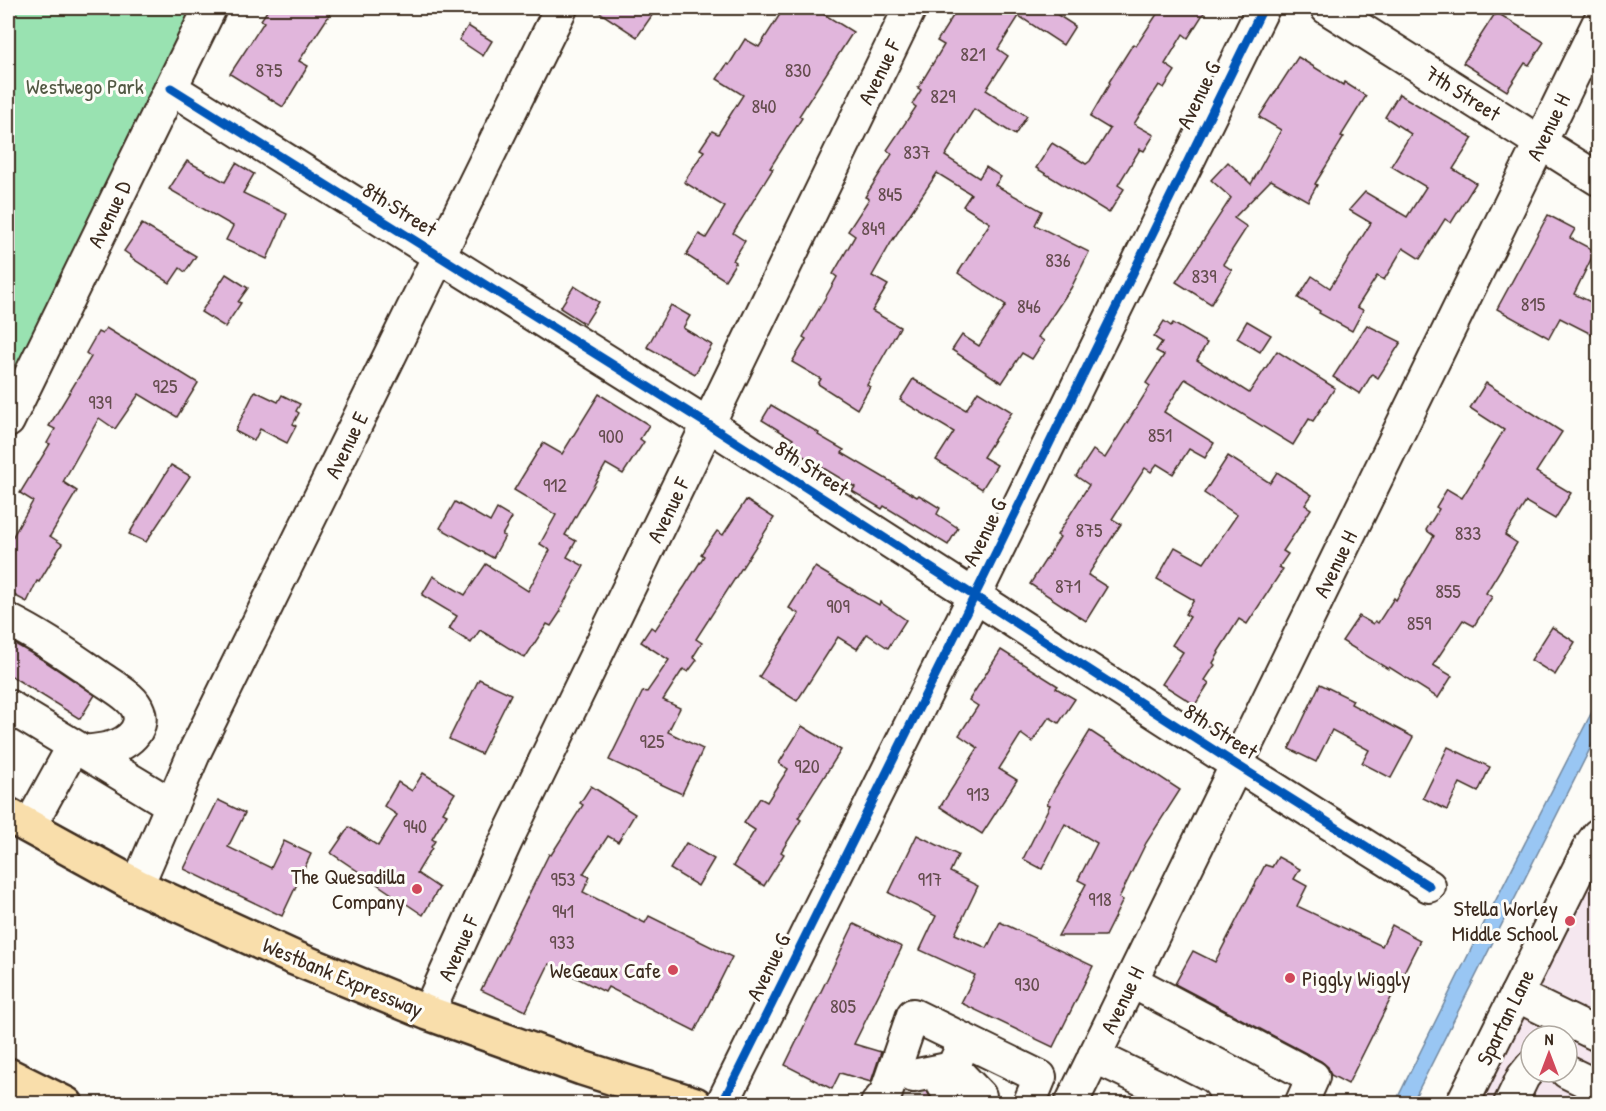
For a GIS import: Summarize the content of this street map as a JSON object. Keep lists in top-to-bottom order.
{
  "streets": {
    "highway": ["Westbank Expressway"],
    "street": [
      "Avenue F",
      "7th Street",
      "Avenue G",
      "Avenue H",
      "8th Street",
      "Avenue D",
      "Avenue E",
      "Spartan Lane"
    ]
  },
  "crossings": [
    ["Avenue F", "8th Street"],
    ["Avenue F", "Westbank Expressway"],
    ["7th Street", "Avenue H"],
    ["Avenue G", "8th Street"],
    ["Avenue H", "8th Street"],
    ["8th Street", "Avenue D"],
    ["8th Street", "Avenue E"],
    ["Avenue E", "Westbank Expressway"]
  ],
  "parks": ["Westwego Park"],
  "places": [
    "The Quesadilla Company",
    "Stella Worley Middle School",
    "WeGeaux Cafe",
    "Piggly Wiggly"
  ],
  "house_numbers": [
    "821",
    "875",
    "830",
    "829",
    "840",
    "837",
    "845",
    "849",
    "836",
    "839",
    "815",
    "846",
    "925",
    "939",
    "851",
    "900",
    "912",
    "875",
    "833",
    "871",
    "855",
    "909",
    "859",
    "925",
    "920",
    "913",
    "940",
    "953",
    "917",
    "918",
    "941",
    "933",
    "930",
    "805"
  ],
  "north": "top"
}
